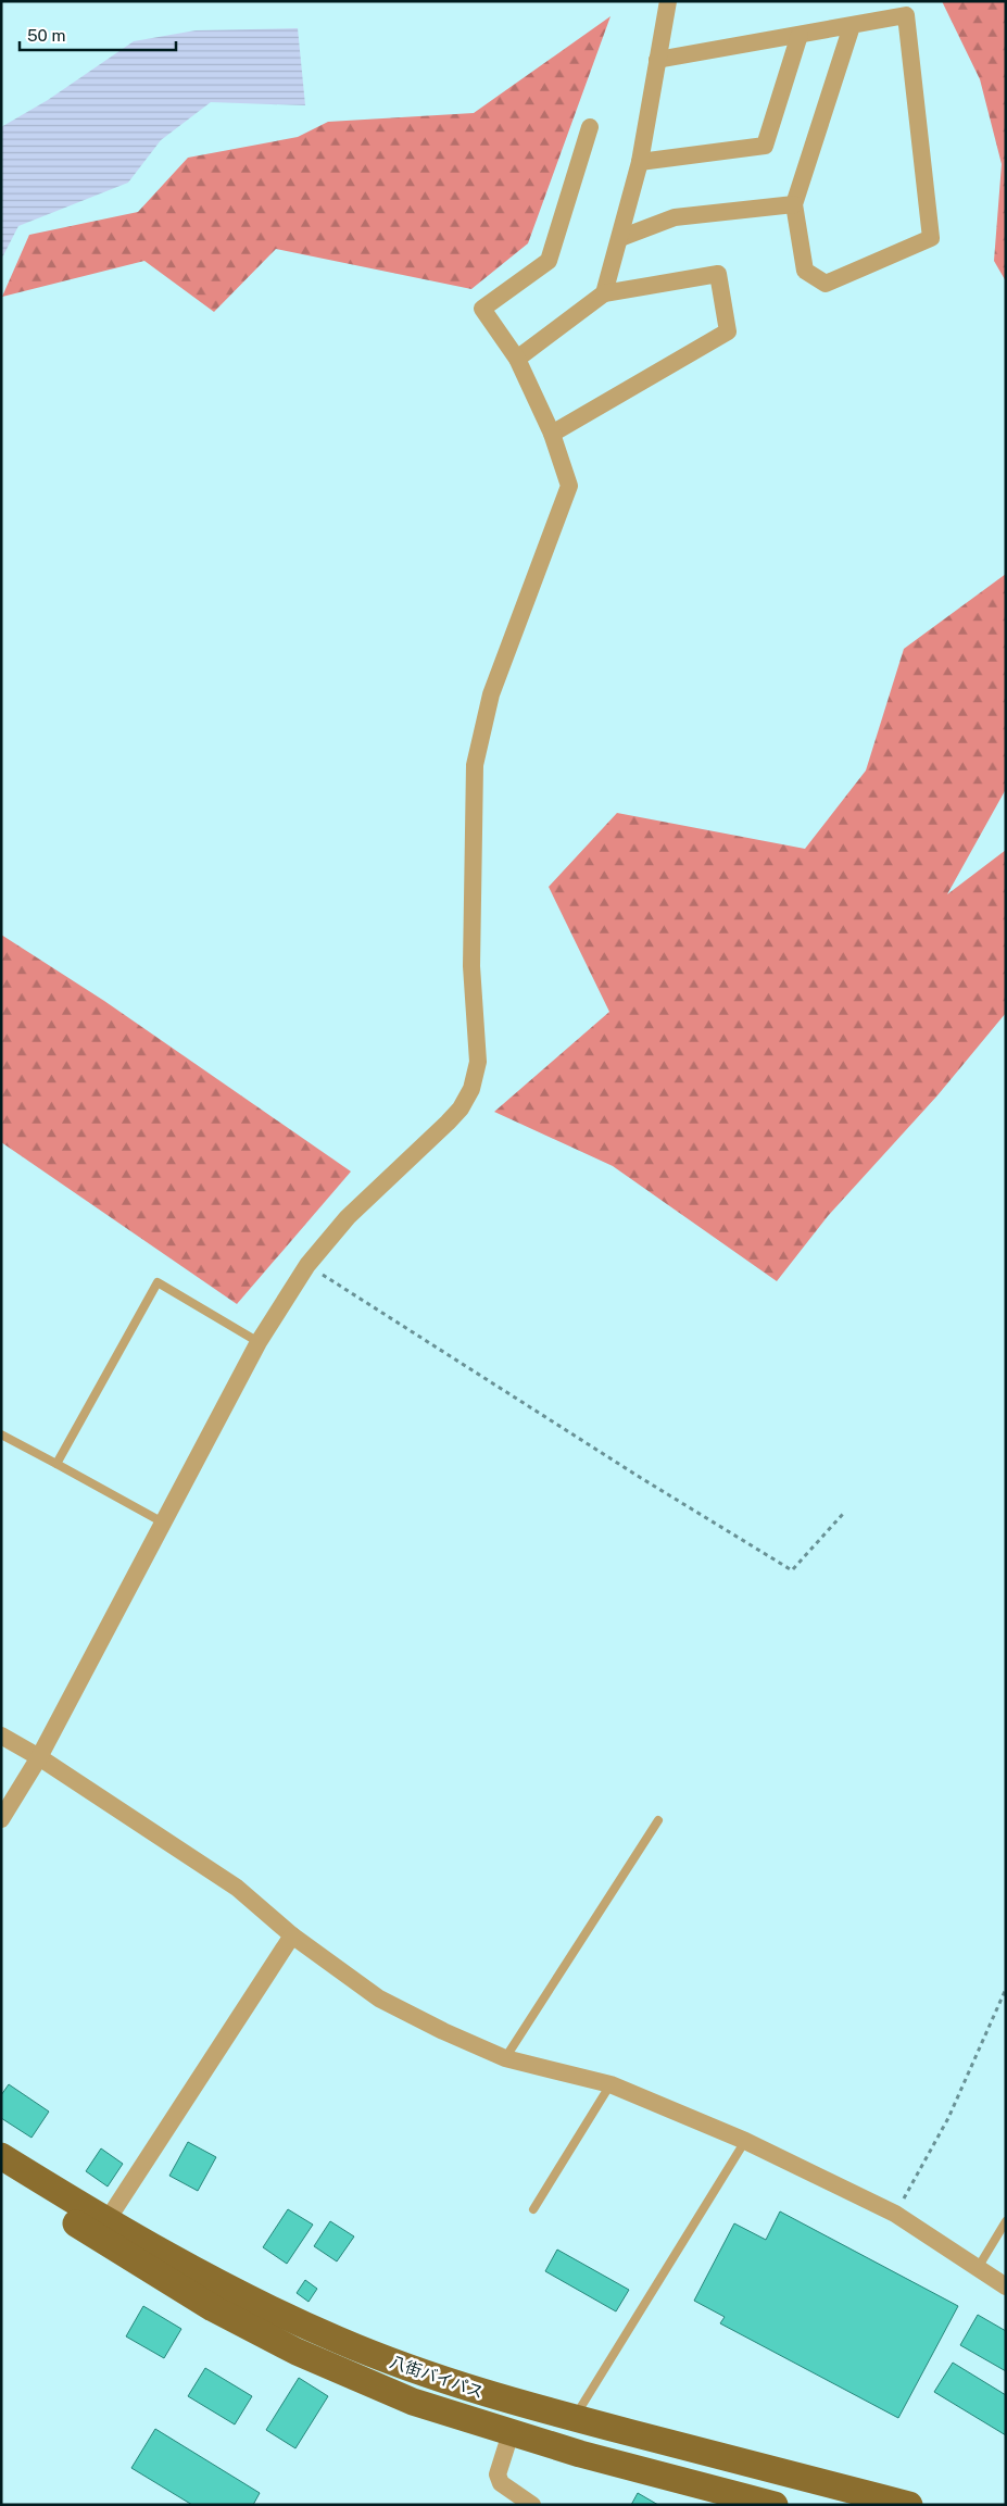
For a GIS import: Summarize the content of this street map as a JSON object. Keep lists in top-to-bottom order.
{
  "streets": {
    "main road": ["八街バイパス"]
  },
  "scale_bar": "50 m"
}
